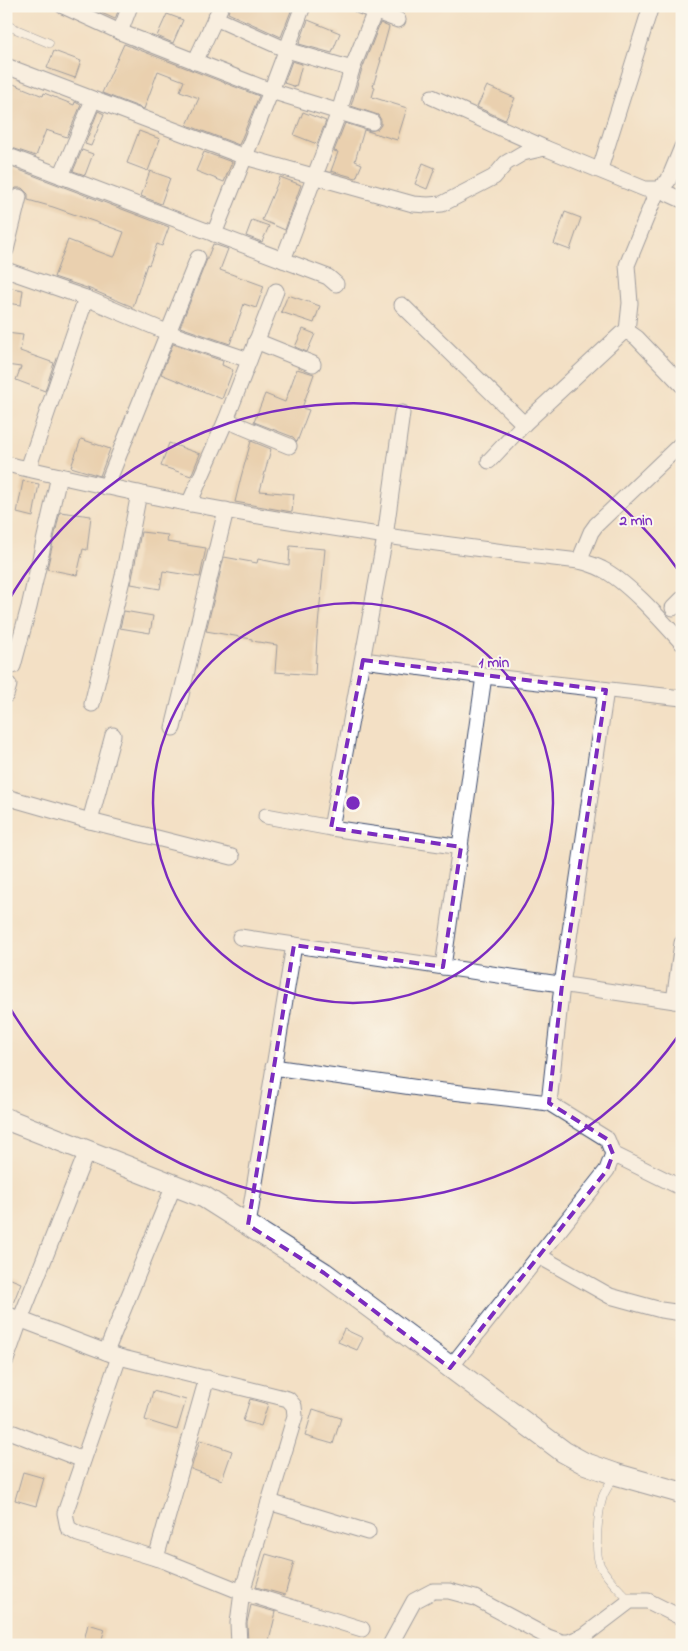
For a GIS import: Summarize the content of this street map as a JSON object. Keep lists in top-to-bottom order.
{
  "rings": ["2 min", "1 min"]
}
